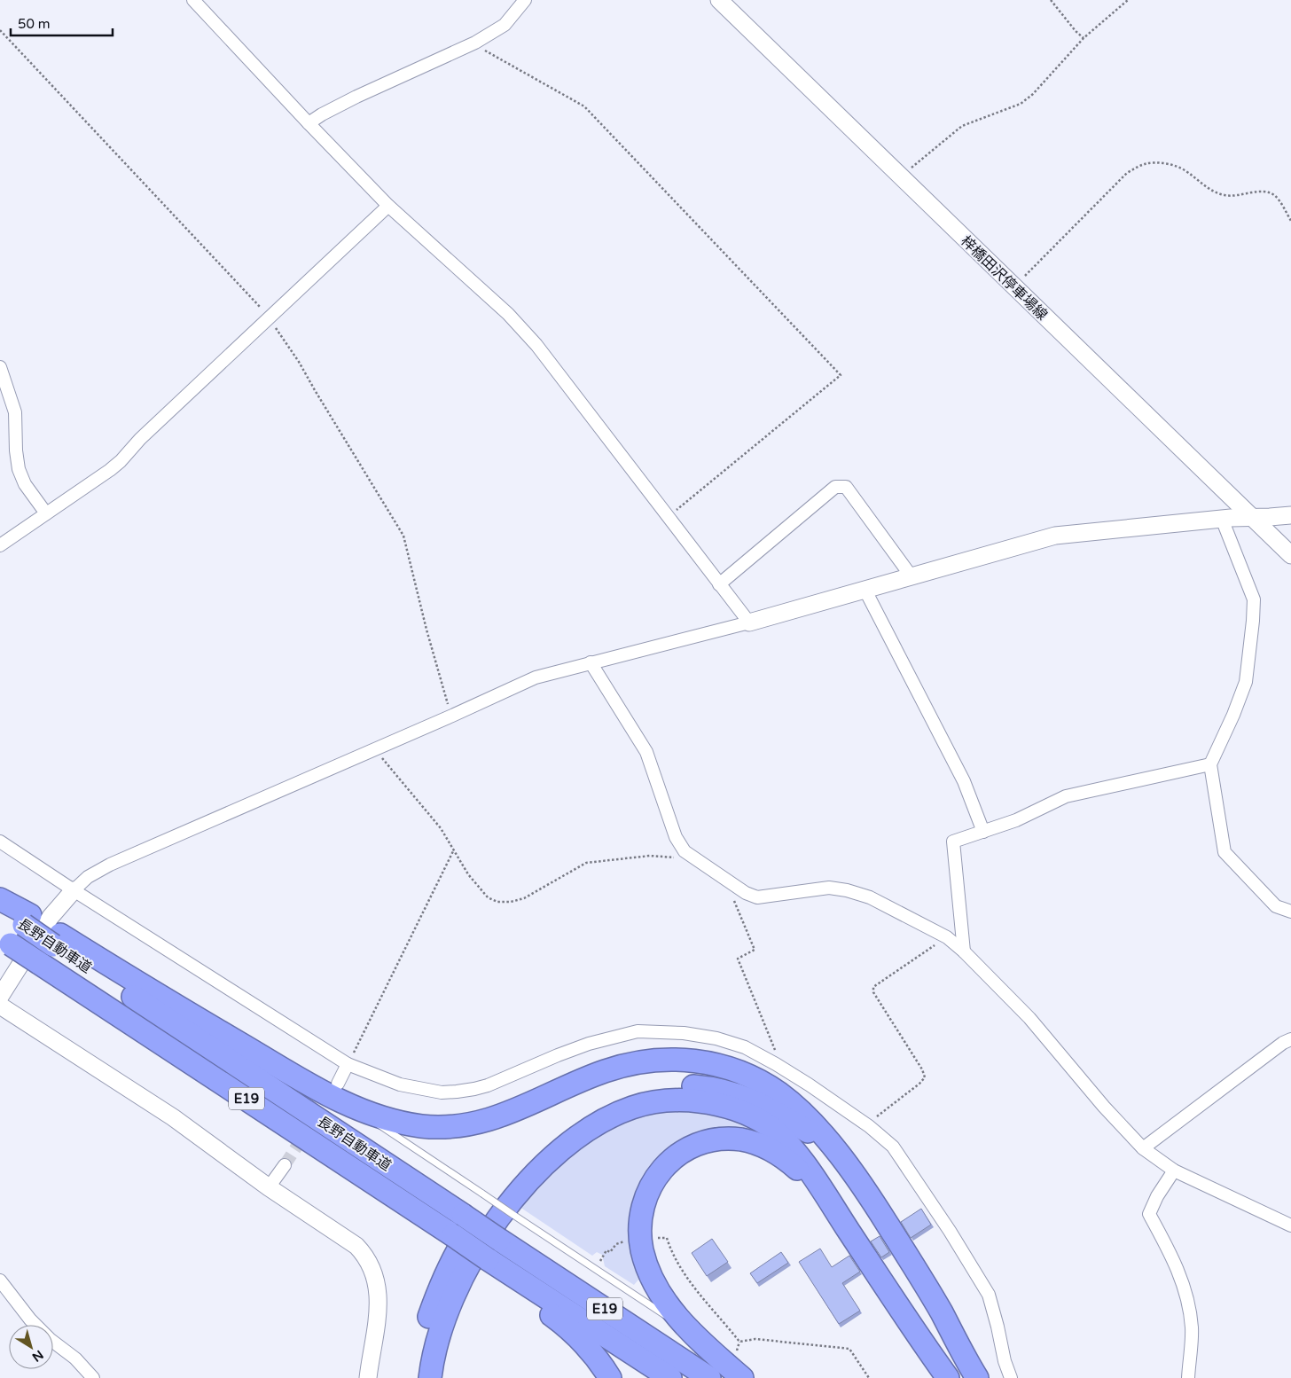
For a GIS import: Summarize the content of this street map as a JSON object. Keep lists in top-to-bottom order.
{
  "streets": {
    "highway": ["長野自動車道", "E19"],
    "street": ["梓橋田沢停車場線"]
  },
  "scale_bar": "50 m",
  "north": "bottom right"
}
